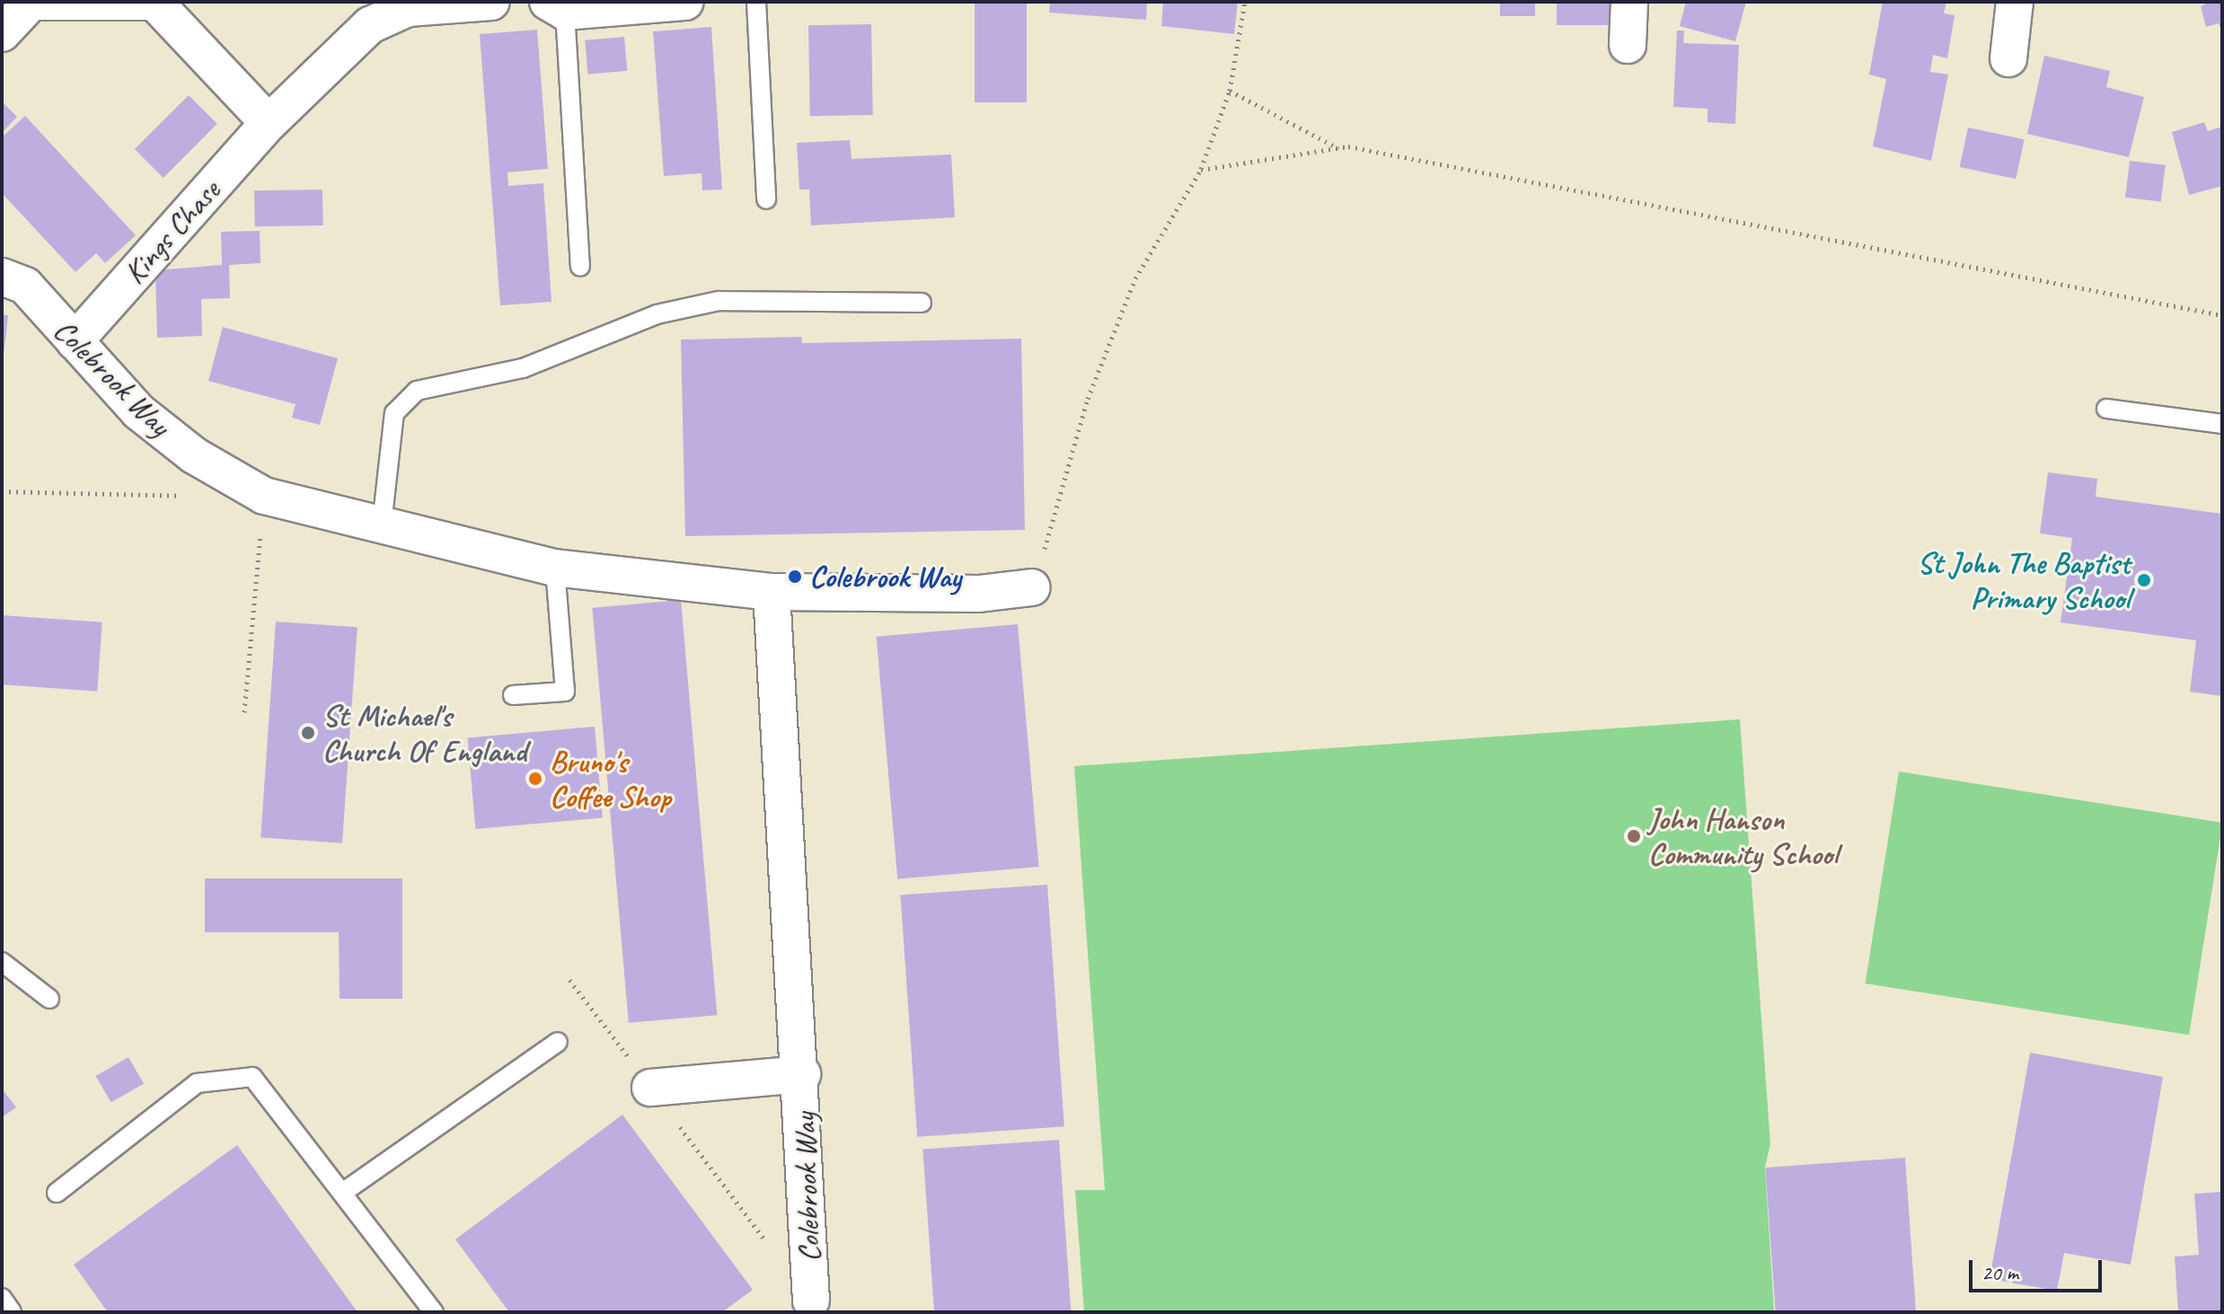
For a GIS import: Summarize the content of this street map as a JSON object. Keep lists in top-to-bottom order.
{
  "streets": {
    "street": ["Kings Chase", "Colebrook Way"]
  },
  "crossings": [
    ["Kings Chase", "Colebrook Way"]
  ],
  "places": [
    "Colebrook Way",
    "St John The Baptist Primary School",
    "St Michael's Church Of England",
    "Bruno's Coffee Shop",
    "John Hanson Community School"
  ],
  "scale_bar": "20 m"
}
